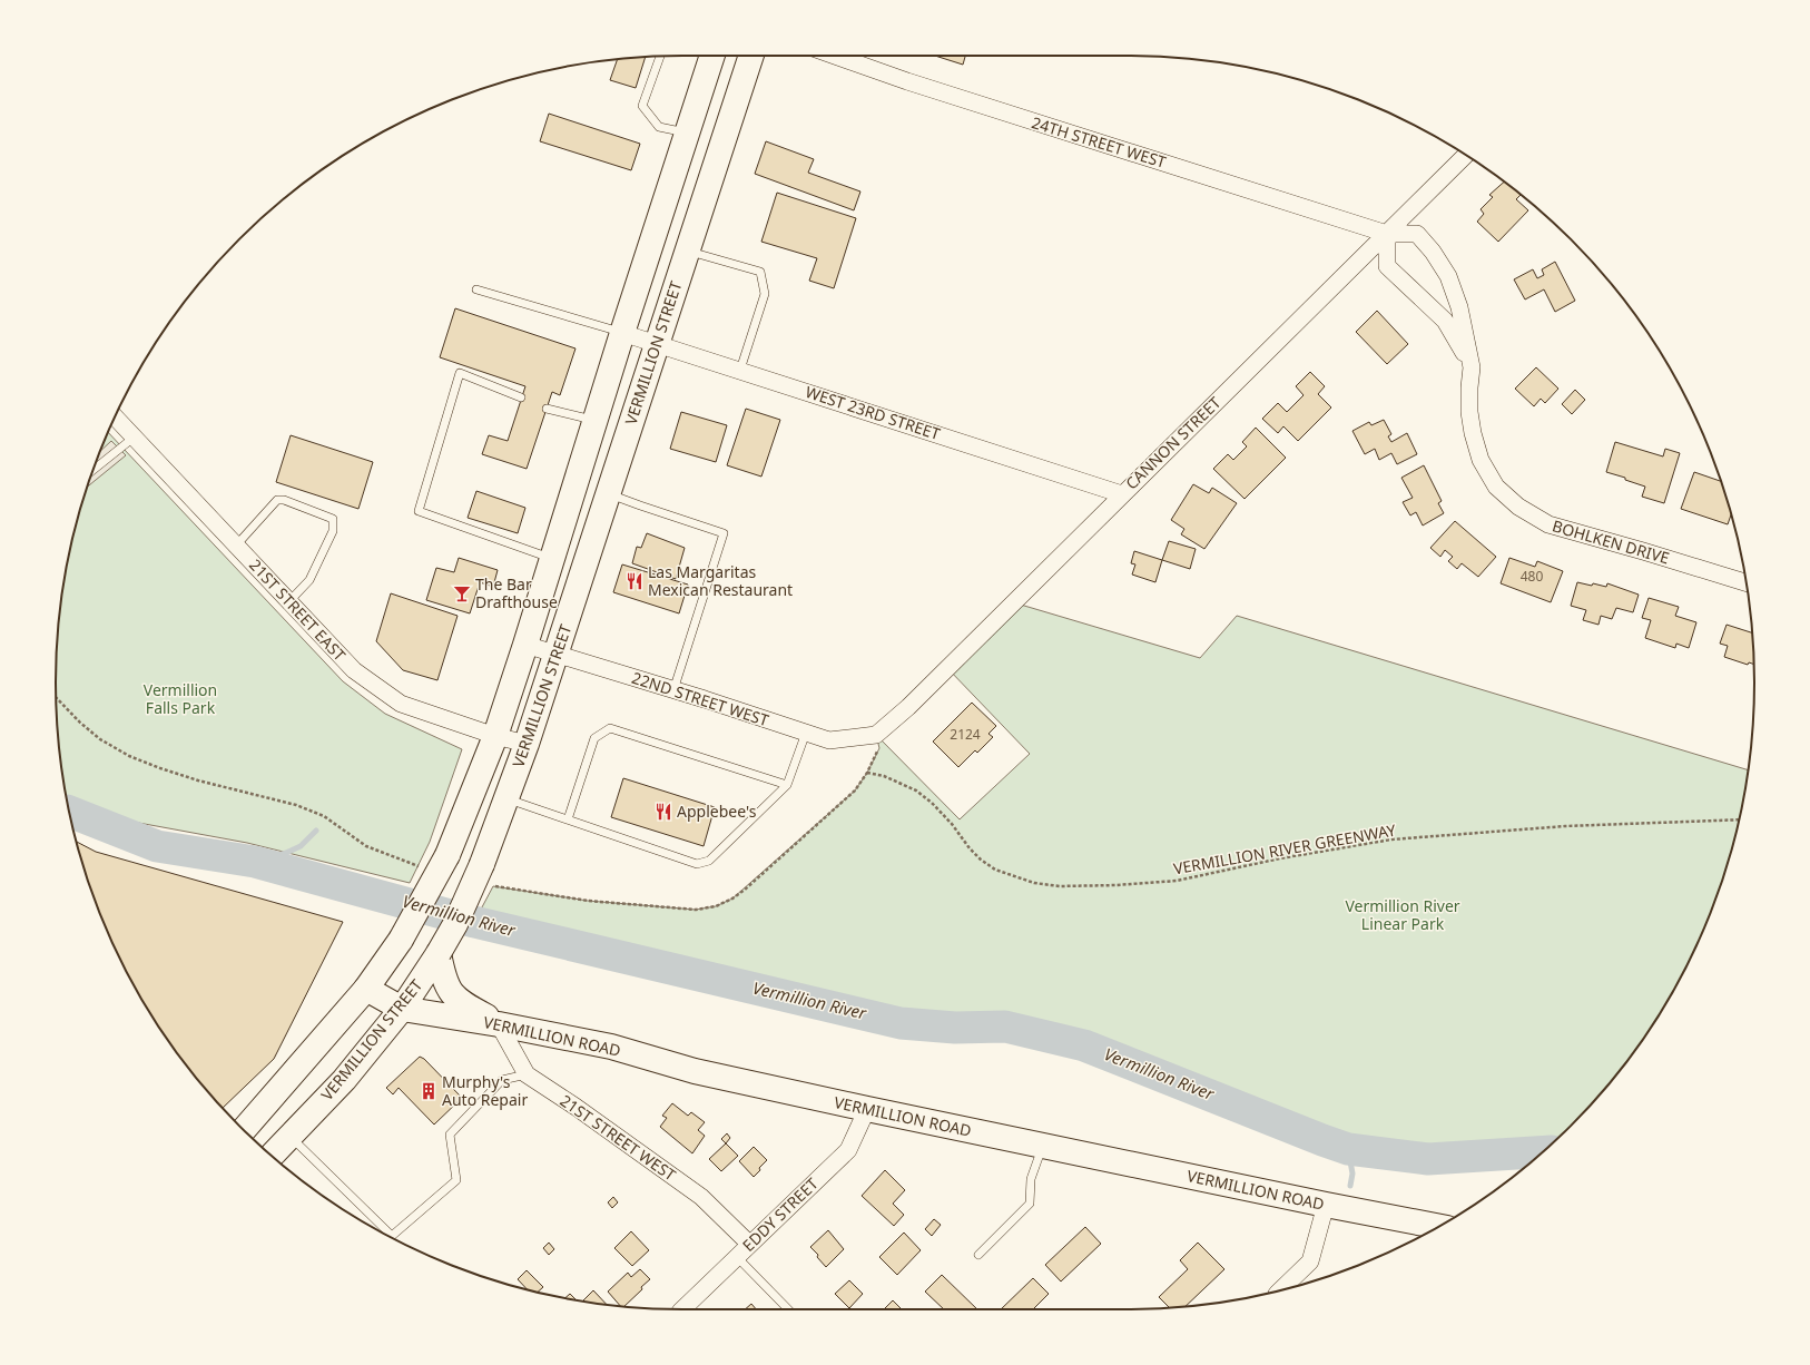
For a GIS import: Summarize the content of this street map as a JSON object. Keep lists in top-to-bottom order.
{
  "streets": {
    "main road": ["VERMILLION STREET", "VERMILLION ROAD"],
    "street": [
      "24TH STREET WEST",
      "WEST 23RD STREET",
      "CANNON STREET",
      "BOHLKEN DRIVE",
      "21ST STREET EAST",
      "22ND STREET WEST",
      "21ST STREET WEST",
      "EDDY STREET"
    ],
    "path": ["VERMILLION RIVER GREENWAY"]
  },
  "crossings": [
    ["24TH STREET WEST", "CANNON STREET"],
    ["24TH STREET WEST", "BOHLKEN DRIVE"],
    ["VERMILLION STREET", "WEST 23RD STREET"],
    ["VERMILLION STREET", "21ST STREET EAST"],
    ["VERMILLION STREET", "22ND STREET WEST"],
    ["VERMILLION STREET", "VERMILLION ROAD"],
    ["WEST 23RD STREET", "CANNON STREET"],
    ["CANNON STREET", "BOHLKEN DRIVE"],
    ["CANNON STREET", "22ND STREET WEST"],
    ["VERMILLION ROAD", "21ST STREET WEST"],
    ["VERMILLION ROAD", "EDDY STREET"],
    ["21ST STREET WEST", "EDDY STREET"]
  ],
  "water": ["Vermillion River"],
  "parks": ["Vermillion Falls Park", "Vermillion River Linear Park"],
  "places": {
    "restaurant": ["Las Margaritas Mexican Restaurant", "Applebee's"],
    "bar": ["The Bar Drafthouse"],
    "building": ["Murphy's Auto Repair"]
  },
  "house_numbers": ["480", "2124"]
}
